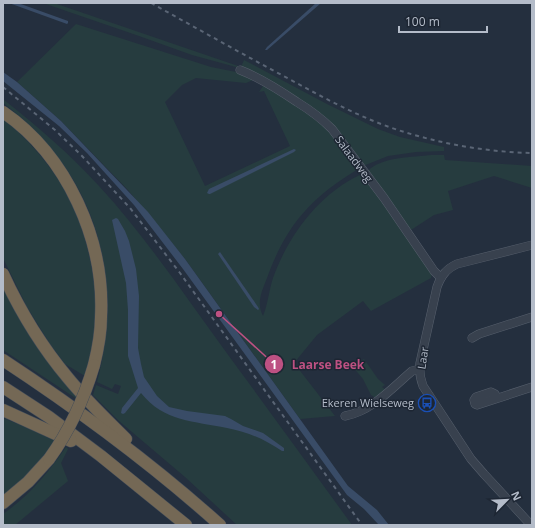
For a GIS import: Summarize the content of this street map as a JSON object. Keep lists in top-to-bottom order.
{
  "streets": {
    "street": ["Salaadweg", "Laar"]
  },
  "crossings": [
    ["Salaadweg", "Laar"]
  ],
  "places": {
    "other": ["Laarse Beek"],
    "bus stop": ["Ekeren Wielseweg"]
  },
  "scale_bar": "100 m",
  "north": "top right"
}
